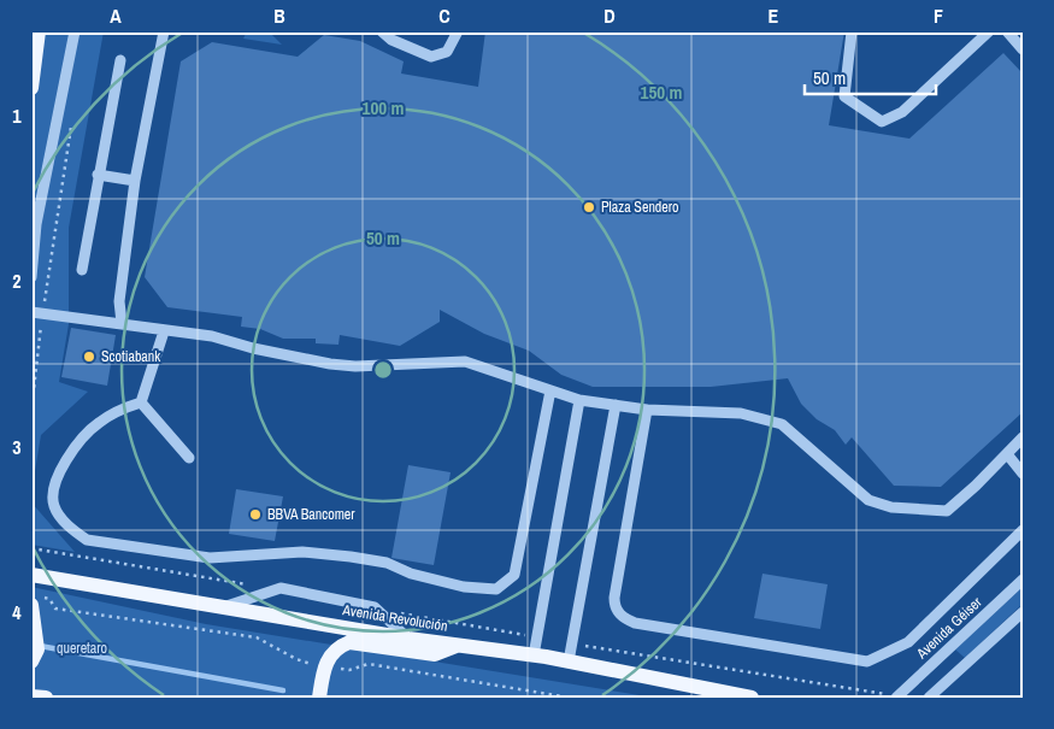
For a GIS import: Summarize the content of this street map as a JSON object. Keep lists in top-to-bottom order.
{
  "streets": {
    "main road": ["Avenida Revolución"],
    "street": ["Avenida Géiser"]
  },
  "parks": ["queretaro"],
  "places": ["Plaza Sendero", "Scotiabank", "BBVA Bancomer"],
  "scale_bar": "50 m",
  "grid": {
    "columns": [
      "A",
      "B",
      "C",
      "D",
      "E",
      "F"
    ],
    "rows": [
      "1",
      "2",
      "3",
      "4"
    ]
  },
  "rings": ["150 m", "100 m", "50 m"]
}
